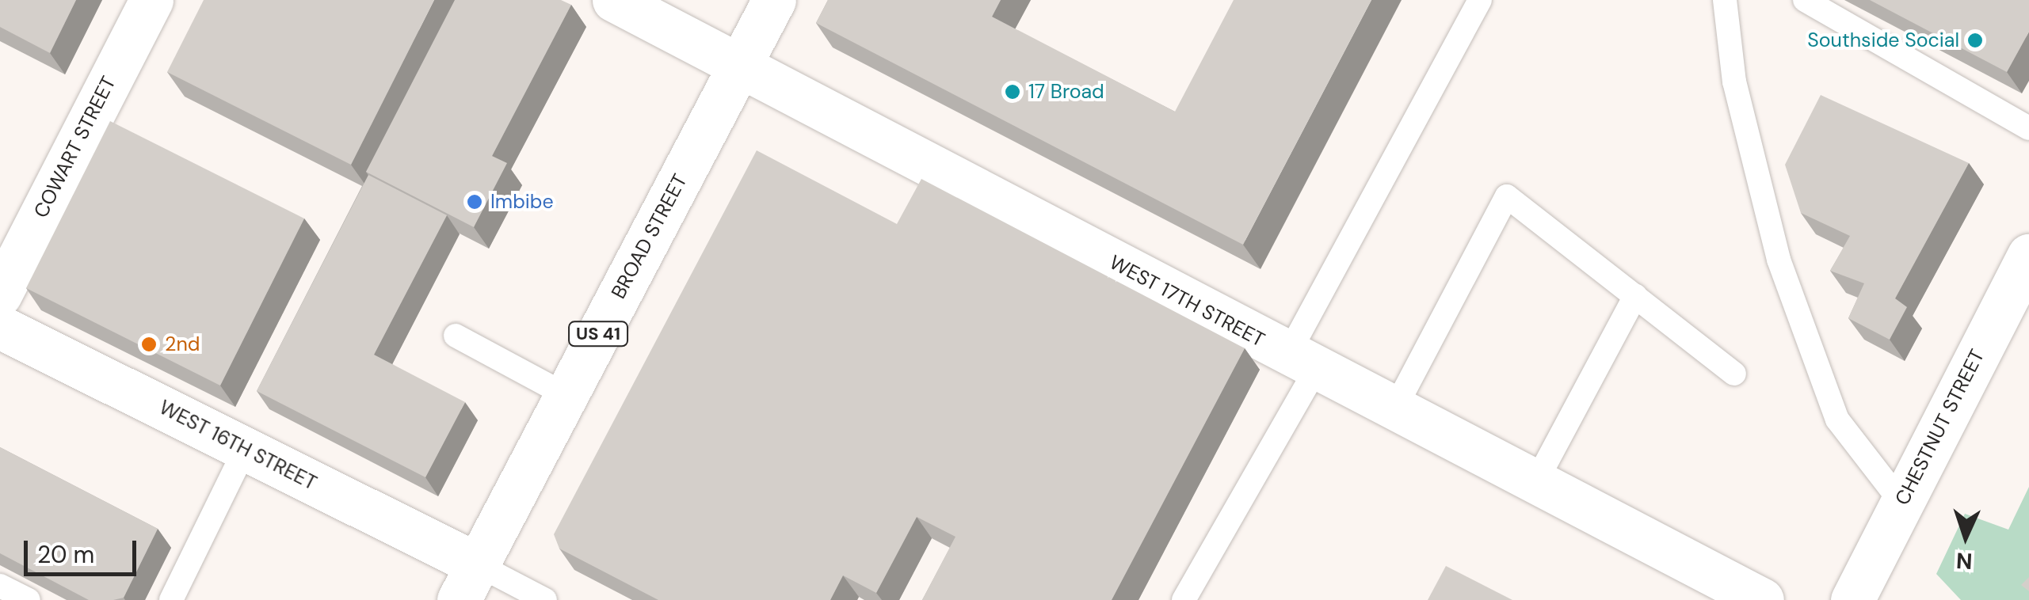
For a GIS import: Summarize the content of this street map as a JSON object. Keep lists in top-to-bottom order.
{
  "streets": {
    "street": [
      "COWART STREET",
      "BROAD STREET",
      "WEST 17TH STREET",
      "US 41",
      "CHESTNUT STREET",
      "WEST 16TH STREET"
    ]
  },
  "crossings": [
    ["BROAD STREET", "WEST 17TH STREET"],
    ["BROAD STREET", "WEST 16TH STREET"]
  ],
  "places": [
    "Southside Social",
    "17 Broad",
    "Imbibe",
    "2nd"
  ],
  "scale_bar": "20 m",
  "north": "bottom"
}
